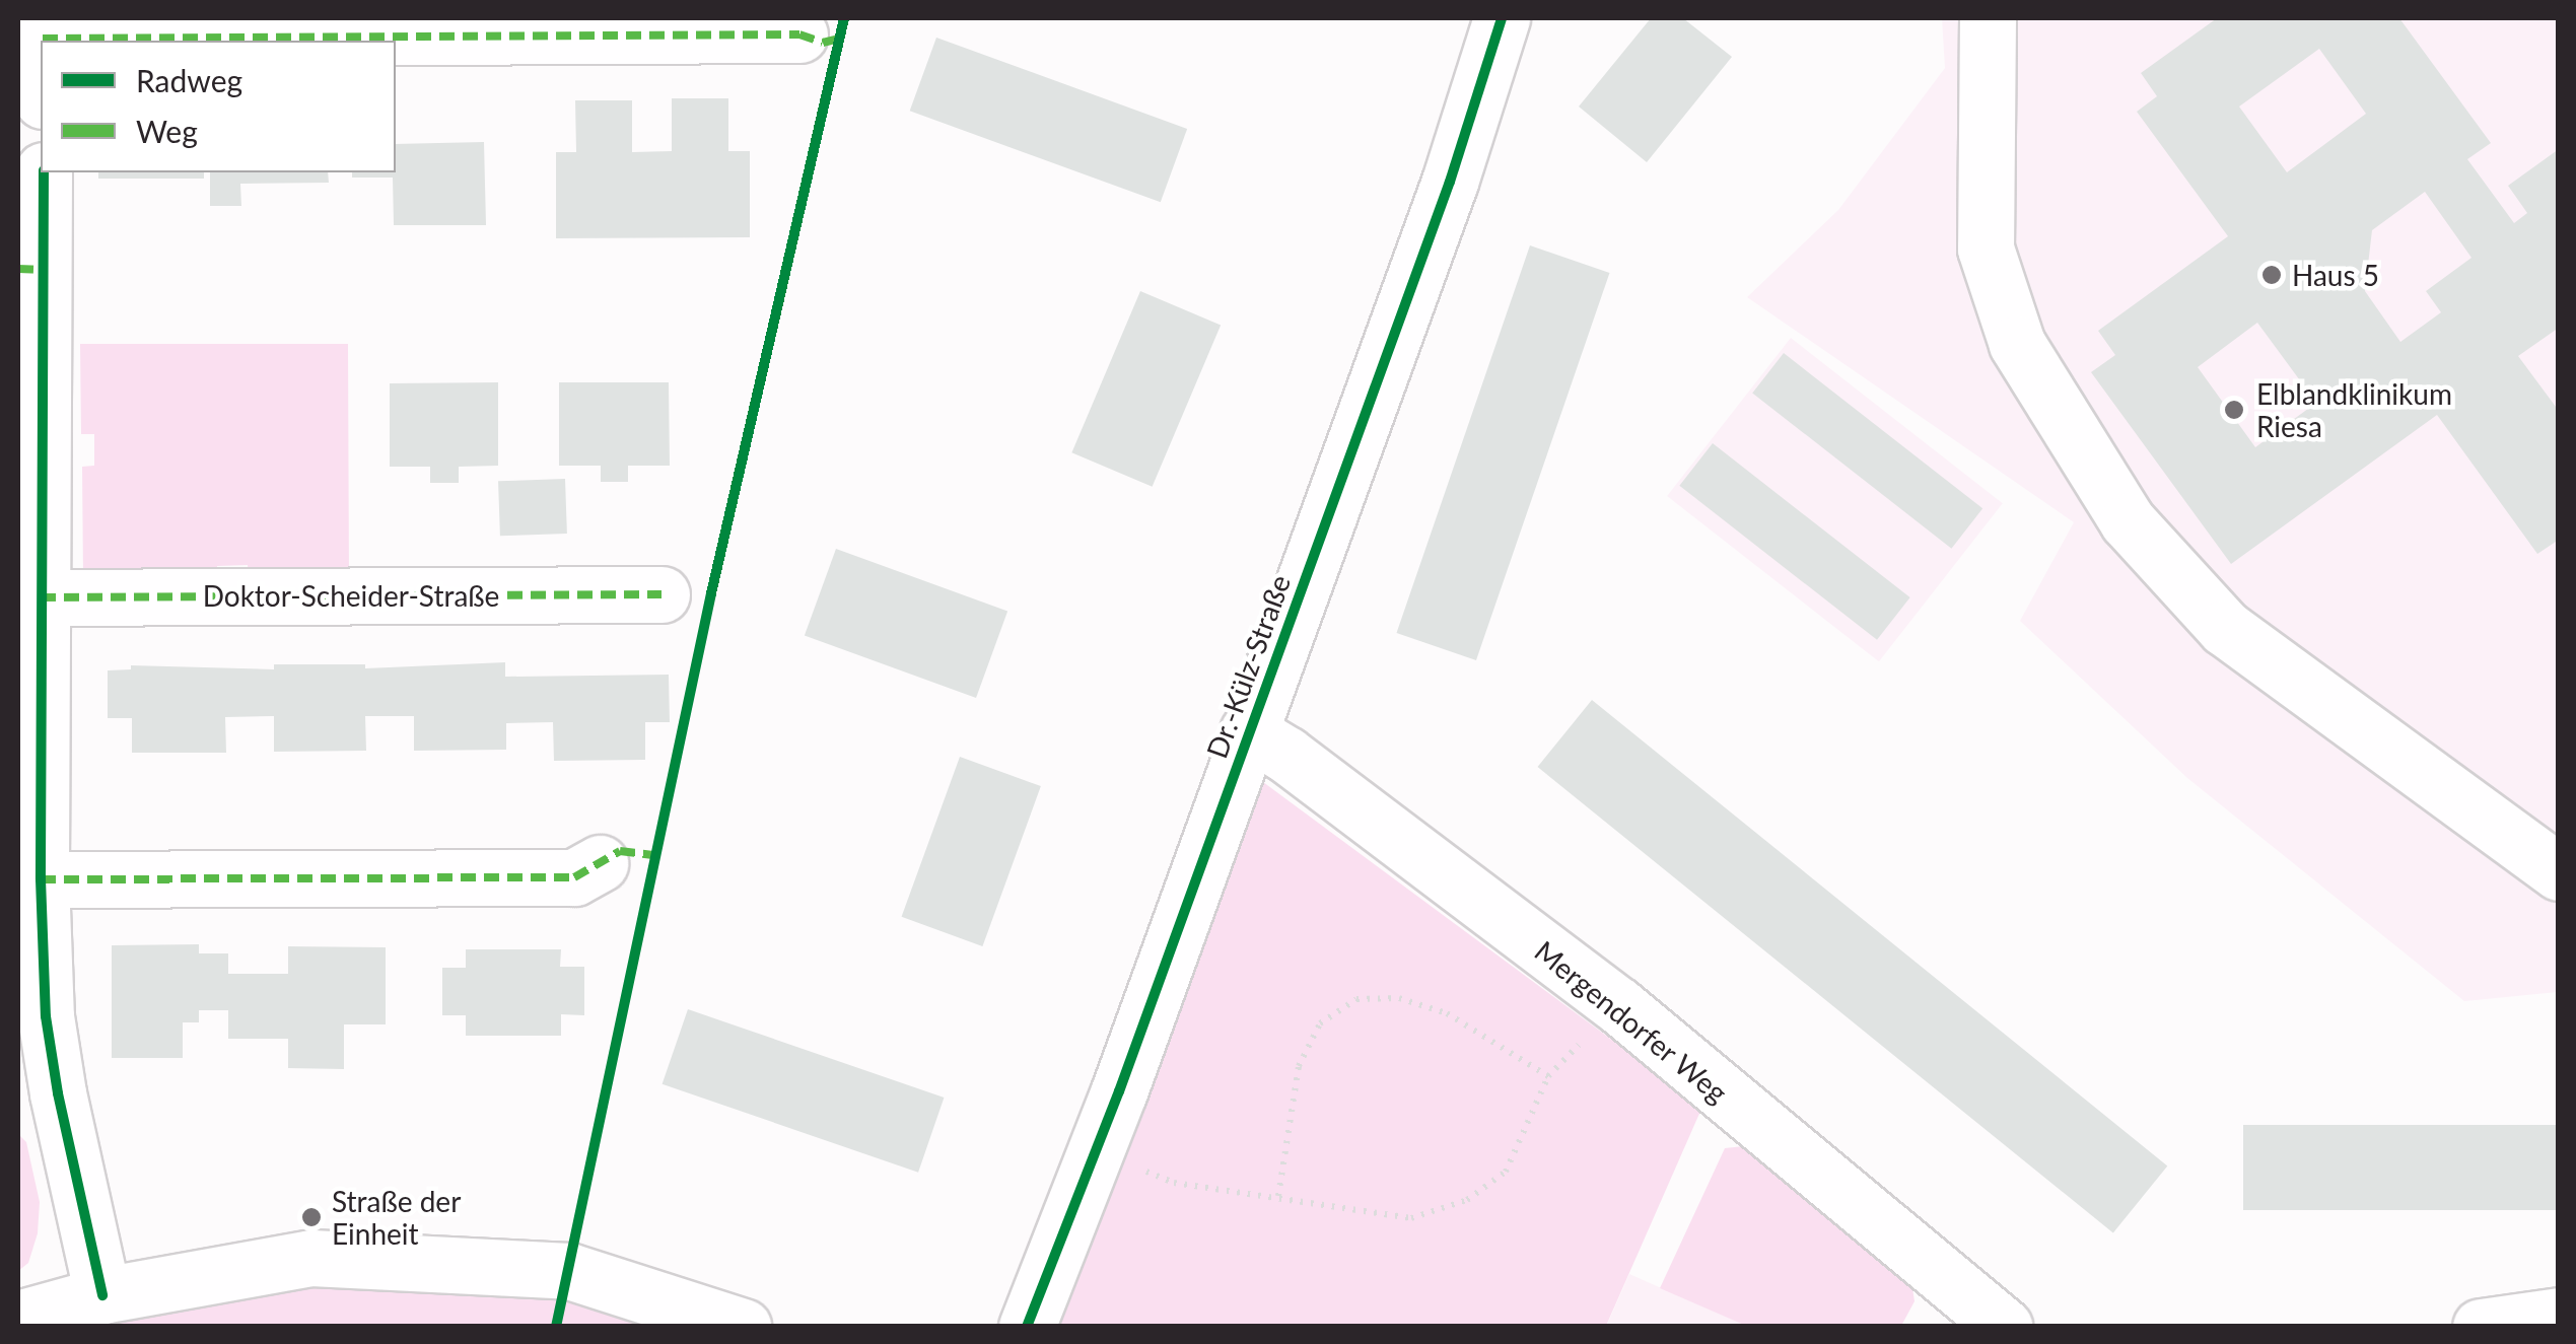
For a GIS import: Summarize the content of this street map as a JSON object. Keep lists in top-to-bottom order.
{
  "streets": {
    "street": ["Doktor-Scheider-Straße", "Dr.-Külz-Straße", "Mergendorfer Weg"]
  },
  "crossings": [
    ["Dr.-Külz-Straße", "Mergendorfer Weg"]
  ],
  "places": ["Haus 5", "Elblandklinikum Riesa", "Straße der Einheit"],
  "legend": ["Radweg", "Weg"]
}
